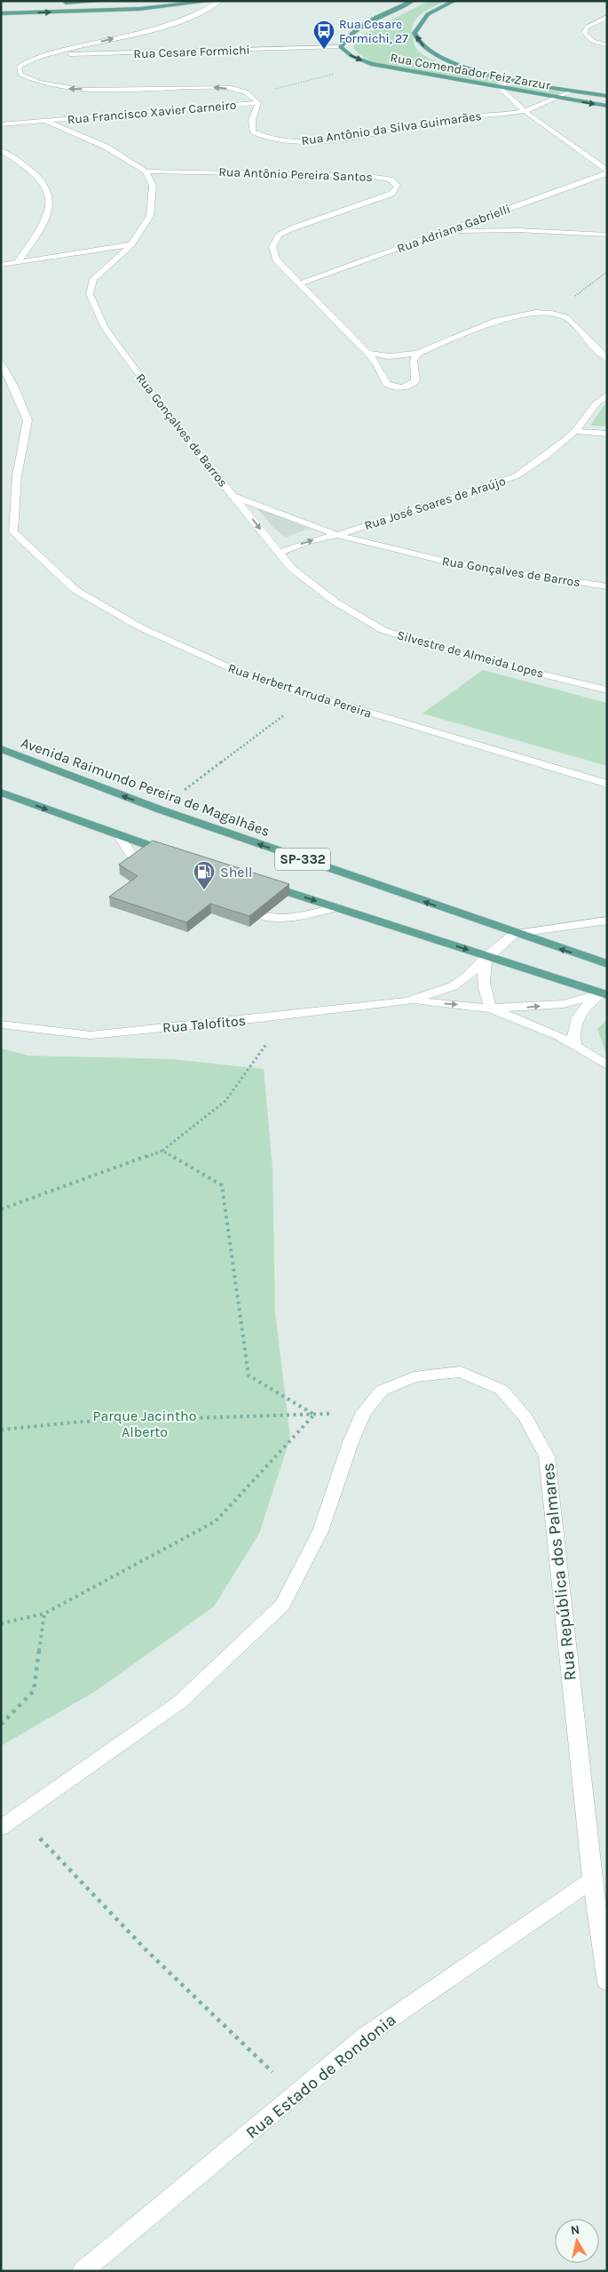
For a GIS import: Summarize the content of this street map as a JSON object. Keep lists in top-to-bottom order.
{
  "streets": {
    "main road": ["Rua Comendador Feiz Zarzur", "Avenida Raimundo Pereira de Magalhães", "SP-332"],
    "street": [
      "Rua Cesare Formichi",
      "Rua Francisco Xavier Carneiro",
      "Rua Antônio da Silva Guimarães",
      "Rua Antônio Pereira Santos",
      "Rua Adriana Gabrielli",
      "Rua Gonçalves de Barros",
      "Rua José Soares de Araújo",
      "Silvestre de Almeida Lopes",
      "Rua Herbert Arruda Pereira",
      "Rua Talofitos",
      "Rua República dos Palmares",
      "Rua Estado de Rondonia"
    ]
  },
  "crossings": [
    ["Rua Cesare Formichi", "Rua Comendador Feiz Zarzur"],
    ["Rua Francisco Xavier Carneiro", "Rua Antônio da Silva Guimarães"],
    ["Rua Antônio Pereira Santos", "Rua Adriana Gabrielli"],
    ["Rua Antônio Pereira Santos", "Rua Gonçalves de Barros"],
    ["Rua Gonçalves de Barros", "Rua José Soares de Araújo"],
    ["Rua Gonçalves de Barros", "Silvestre de Almeida Lopes"],
    ["Avenida Raimundo Pereira de Magalhães", "Rua Talofitos"],
    ["SP-332", "Rua Talofitos"],
    ["Rua República dos Palmares", "Rua Estado de Rondonia"]
  ],
  "parks": ["Parque Jacintho Alberto"],
  "places": {
    "bus stop": ["Rua Cesare Formichi, 27"],
    "fuel station": ["Shell"]
  },
  "north": "top"
}
